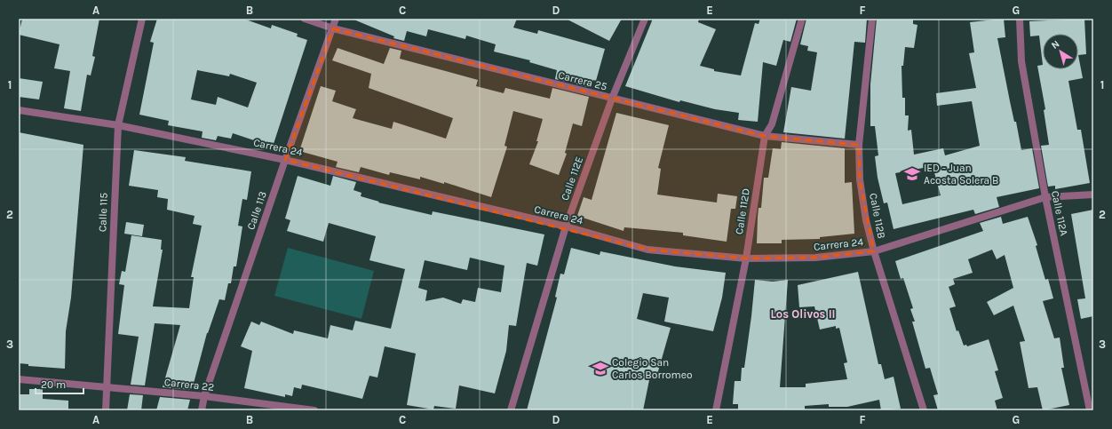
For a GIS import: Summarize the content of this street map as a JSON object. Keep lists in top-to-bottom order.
{
  "streets": {
    "street": [
      "Carrera 25",
      "Carrera 24",
      "Calle 112E",
      "Calle 113",
      "Calle 112D",
      "Calle 115",
      "Calle 112A",
      "Calle 112B",
      "Carrera 22"
    ]
  },
  "crossings": [
    ["Carrera 25", "Calle 112E"],
    ["Carrera 25", "Calle 113"],
    ["Carrera 25", "Calle 112D"],
    ["Carrera 25", "Calle 112B"],
    ["Carrera 24", "Calle 112E"],
    ["Carrera 24", "Calle 113"],
    ["Carrera 24", "Calle 112D"],
    ["Carrera 24", "Calle 115"],
    ["Carrera 24", "Calle 112A"],
    ["Carrera 24", "Calle 112B"],
    ["Calle 113", "Carrera 22"],
    ["Calle 115", "Carrera 22"]
  ],
  "districts": ["Los Olivos II"],
  "places": {
    "school or university": ["IED - Juan Acosta Solera B", "Colegio San Carlos Borromeo"]
  },
  "scale_bar": "20 m",
  "north": "top left",
  "grid": {
    "columns": [
      "A",
      "B",
      "C",
      "D",
      "E",
      "F",
      "G"
    ],
    "rows": ["1", "2", "3"]
  }
}
